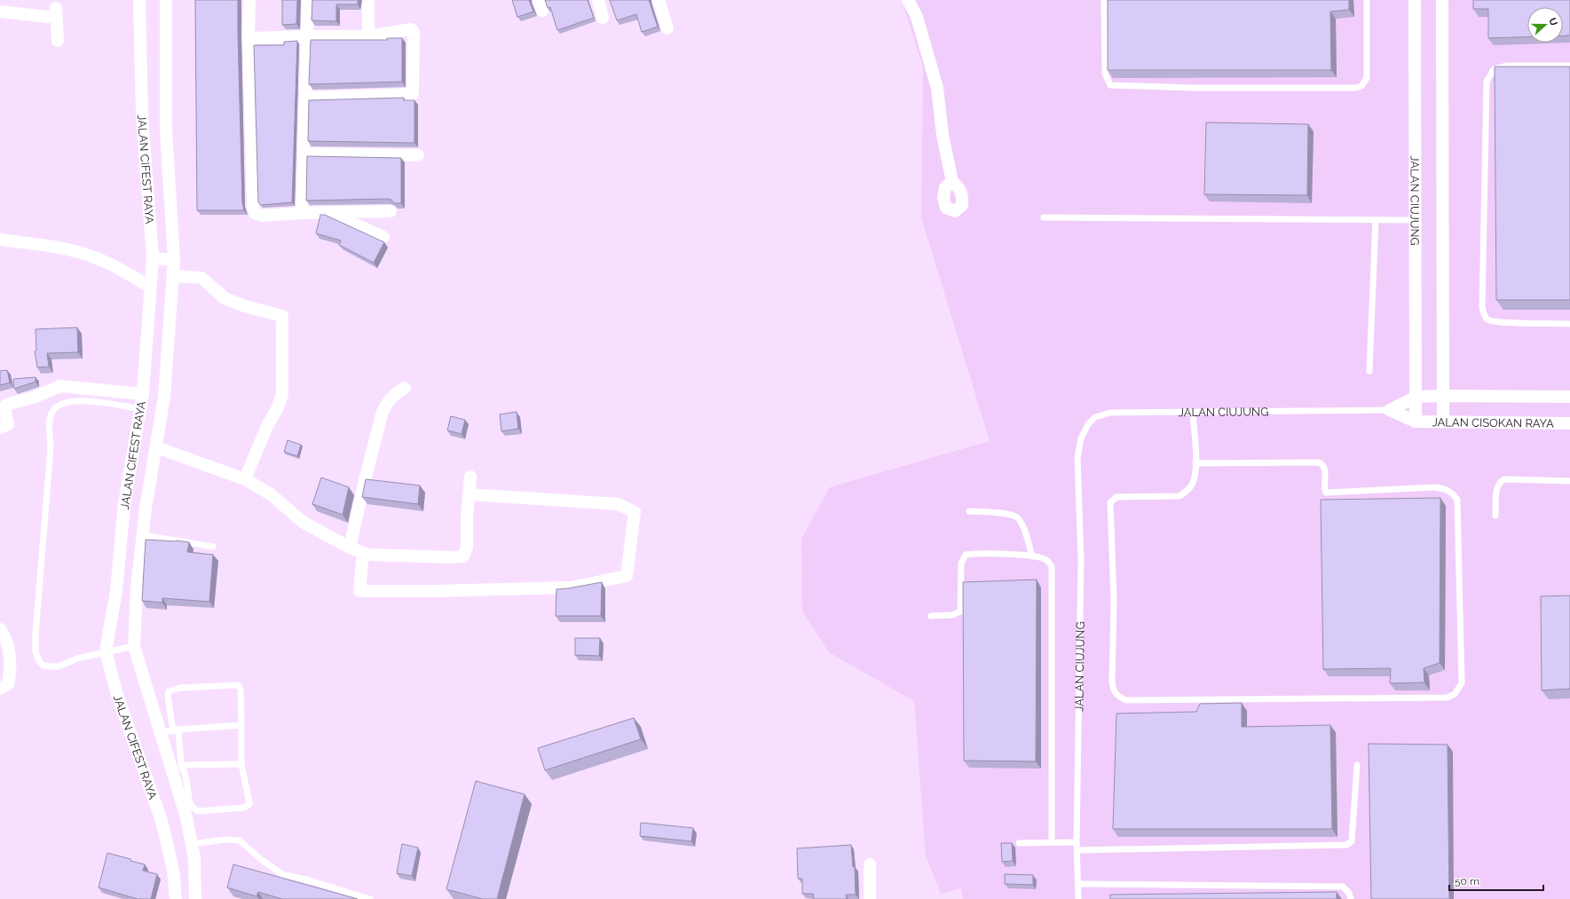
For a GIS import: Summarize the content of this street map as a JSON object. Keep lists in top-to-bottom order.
{
  "streets": {
    "street": ["JALAN CIFEST RAYA", "JALAN CIUJUNG", "JALAN CISOKAN RAYA"]
  },
  "crossings": [
    ["JALAN CIUJUNG", "JALAN CISOKAN RAYA"]
  ],
  "scale_bar": "50 m",
  "north": "right"
}
